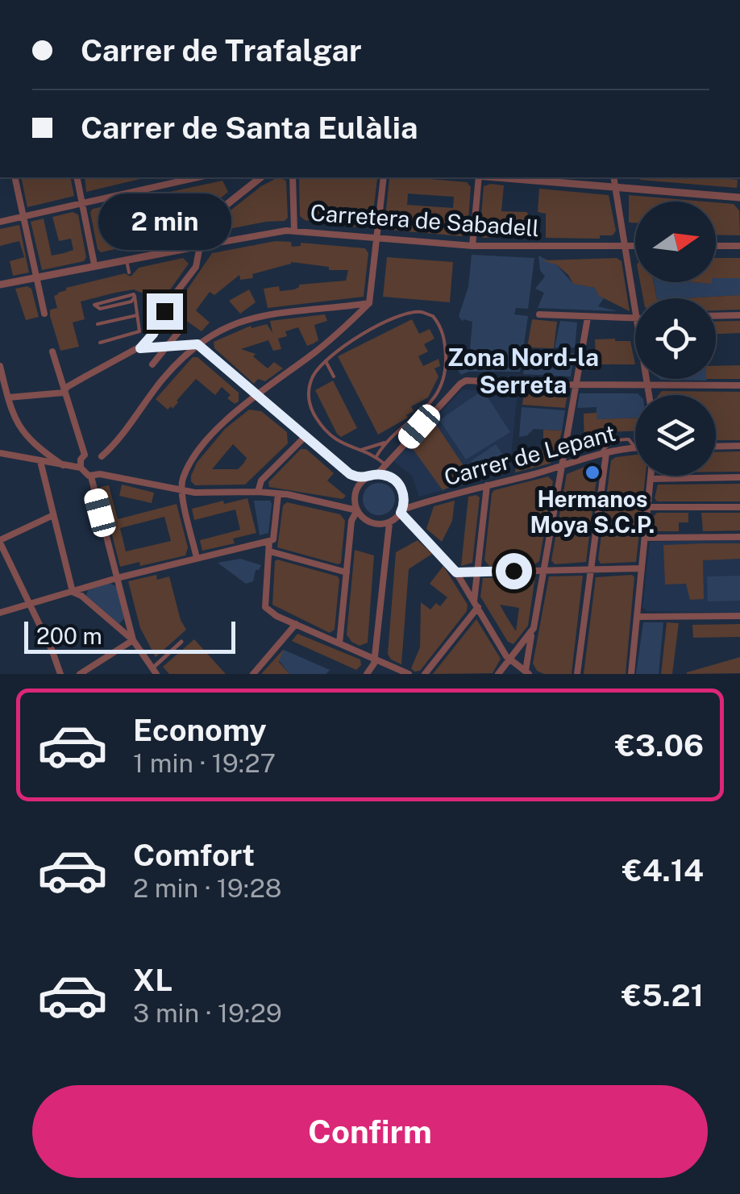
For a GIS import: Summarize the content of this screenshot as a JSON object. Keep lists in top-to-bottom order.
{
  "streets": {
    "street": ["Carretera de Sabadell", "Carrer de Lepant"]
  },
  "districts": ["Zona Nord-la Serreta"],
  "places": ["Hermanos Moya S.C.P."],
  "scale_bar": "200 m",
  "north": "right",
  "page": {
    "banner": ["Carrer de Trafalgar", "Carrer de Santa Eulàlia"],
    "bubble": "2 min",
    "scale": "200 m",
    "list": [
      {
        "name": "Economy",
        "note": "1 min · 19:27",
        "value": "€3.06"
      },
      {
        "name": "Comfort",
        "note": "2 min · 19:28",
        "value": "€4.14"
      },
      {
        "name": "XL",
        "note": "3 min · 19:29",
        "value": "€5.21"
      }
    ],
    "buttons": "Confirm"
  }
}
